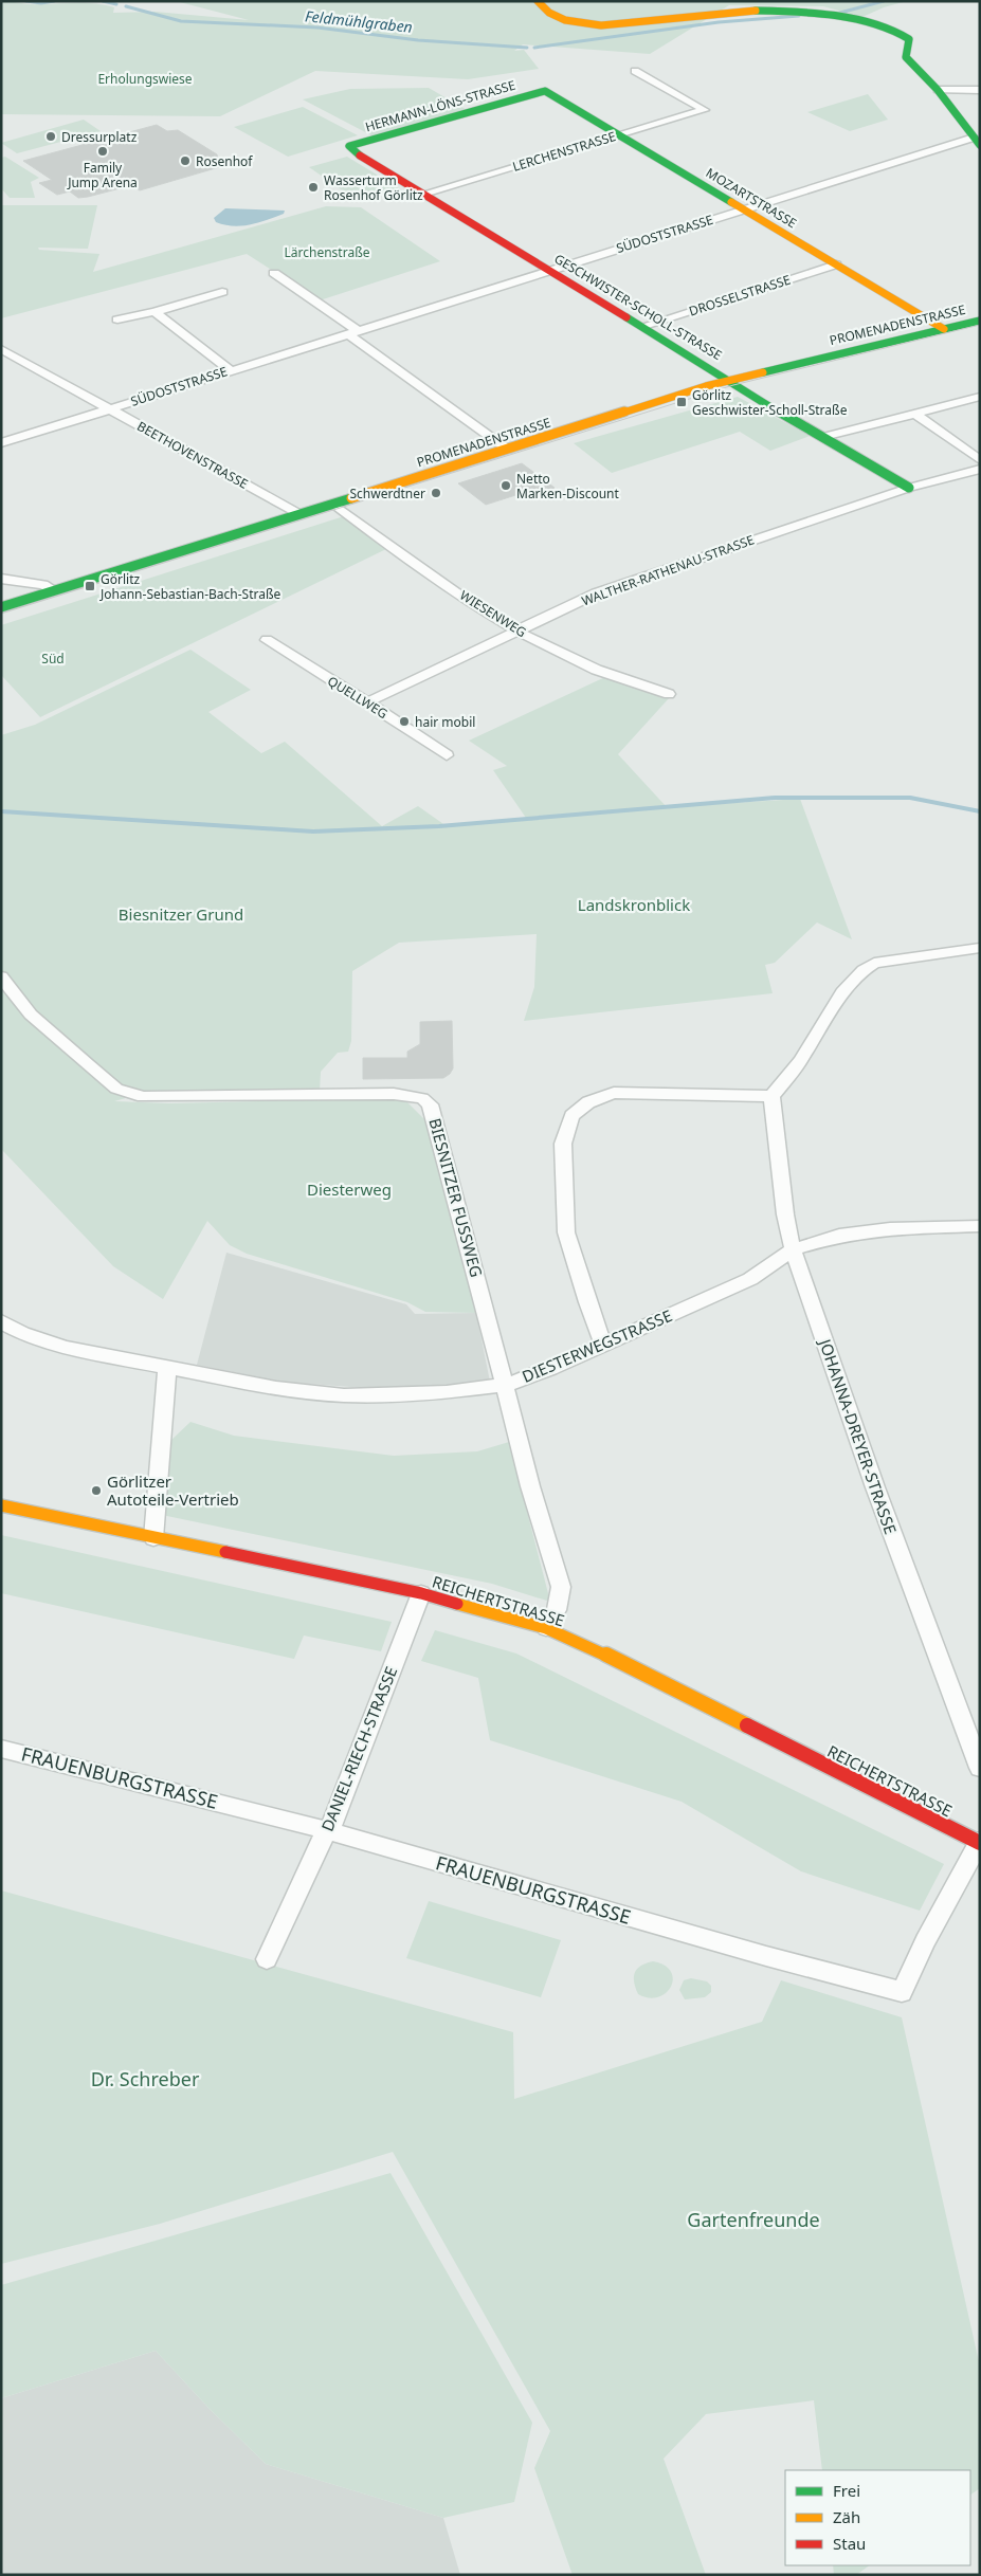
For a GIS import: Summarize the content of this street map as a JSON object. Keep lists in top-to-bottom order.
{
  "streets": {
    "street": [
      "HERMANN-LÖNS-STRASSE",
      "LERCHENSTRASSE",
      "MOZARTSTRASSE",
      "SÜDOSTSTRASSE",
      "DROSSELSTRASSE",
      "GESCHWISTER-SCHOLL-STRASSE",
      "PROMENADENSTRASSE",
      "BEETHOVENSTRASSE",
      "WALTHER-RATHENAU-STRASSE",
      "WIESENWEG",
      "QUELLWEG",
      "BIESNITZER FUSSWEG",
      "DIESTERWEGSTRASSE",
      "JOHANNA-DREYER-STRASSE",
      "REICHERTSTRASSE",
      "DANIEL-RIECH-STRASSE",
      "FRAUENBURGSTRASSE"
    ]
  },
  "crossings": [
    ["HERMANN-LÖNS-STRASSE", "MOZARTSTRASSE"],
    ["HERMANN-LÖNS-STRASSE", "GESCHWISTER-SCHOLL-STRASSE"],
    ["LERCHENSTRASSE", "MOZARTSTRASSE"],
    ["LERCHENSTRASSE", "GESCHWISTER-SCHOLL-STRASSE"],
    ["MOZARTSTRASSE", "SÜDOSTSTRASSE"],
    ["MOZARTSTRASSE", "DROSSELSTRASSE"],
    ["MOZARTSTRASSE", "PROMENADENSTRASSE"],
    ["SÜDOSTSTRASSE", "GESCHWISTER-SCHOLL-STRASSE"],
    ["SÜDOSTSTRASSE", "BEETHOVENSTRASSE"],
    ["DROSSELSTRASSE", "GESCHWISTER-SCHOLL-STRASSE"],
    ["GESCHWISTER-SCHOLL-STRASSE", "PROMENADENSTRASSE"],
    ["GESCHWISTER-SCHOLL-STRASSE", "WALTHER-RATHENAU-STRASSE"],
    ["PROMENADENSTRASSE", "BEETHOVENSTRASSE"],
    ["PROMENADENSTRASSE", "WIESENWEG"],
    ["WALTHER-RATHENAU-STRASSE", "WIESENWEG"],
    ["WALTHER-RATHENAU-STRASSE", "QUELLWEG"],
    ["BIESNITZER FUSSWEG", "DIESTERWEGSTRASSE"],
    ["BIESNITZER FUSSWEG", "REICHERTSTRASSE"],
    ["DIESTERWEGSTRASSE", "JOHANNA-DREYER-STRASSE"],
    ["REICHERTSTRASSE", "DANIEL-RIECH-STRASSE"],
    ["REICHERTSTRASSE", "FRAUENBURGSTRASSE"],
    ["DANIEL-RIECH-STRASSE", "FRAUENBURGSTRASSE"]
  ],
  "water": ["Feldmühlgraben"],
  "parks": [
    "Erholungswiese",
    "Lärchenstraße",
    "Süd",
    "Landskronblick",
    "Biesnitzer Grund",
    "Diesterweg",
    "Dr. Schreber",
    "Gartenfreunde"
  ],
  "places": {
    "other": [
      "Dressurplatz",
      "Family Jump Arena",
      "Rosenhof",
      "Wasserturm Rosenhof Görlitz",
      "Netto Marken-Discount",
      "Schwerdtner",
      "hair mobil",
      "Görlitzer Autoteile-Vertrieb"
    ],
    "transit": ["Görlitz Geschwister-Scholl-Straße", "Görlitz Johann-Sebastian-Bach-Straße"]
  },
  "legend": ["Frei", "Zäh", "Stau"]
}
